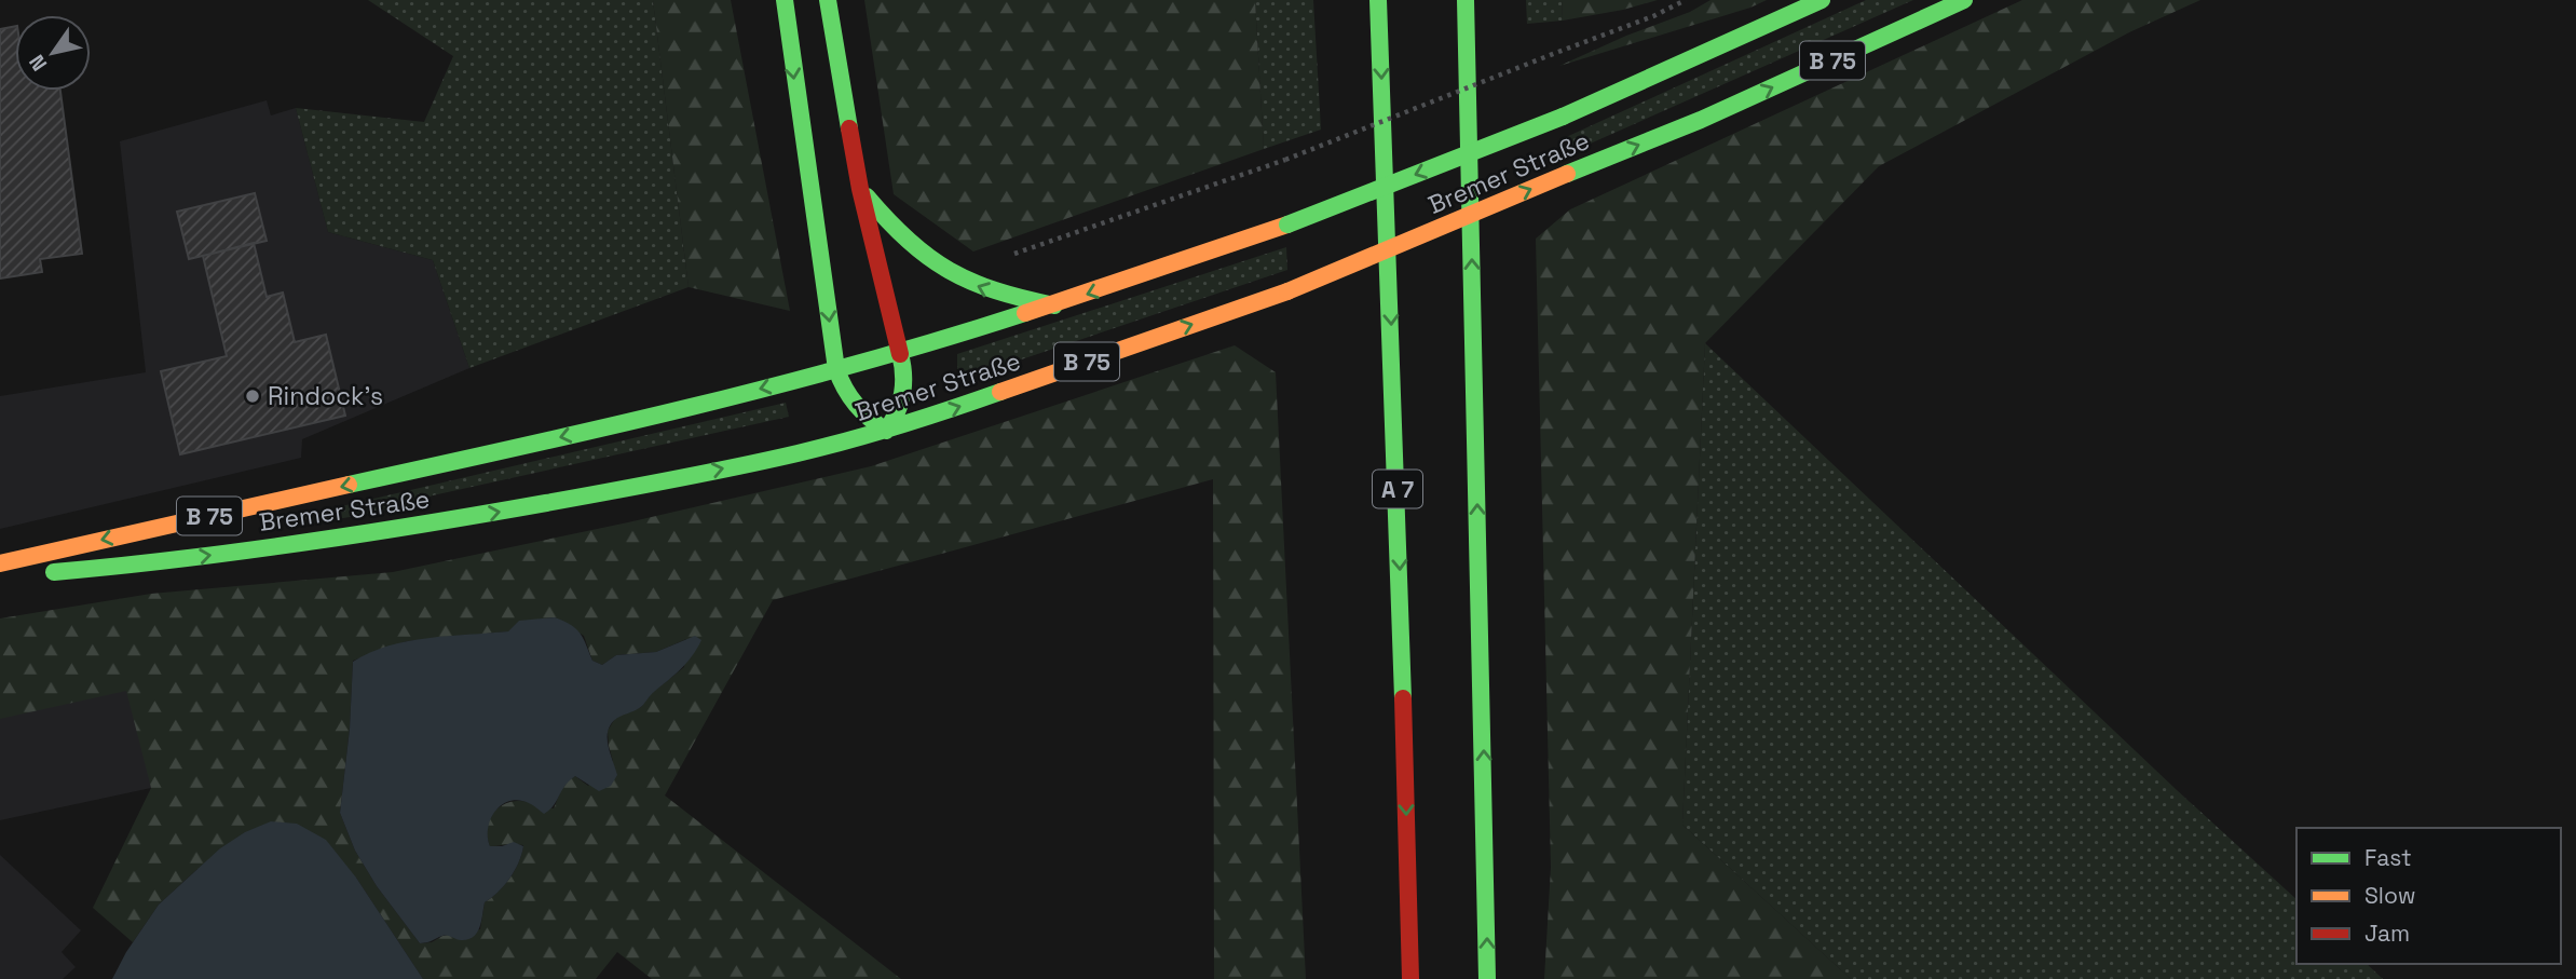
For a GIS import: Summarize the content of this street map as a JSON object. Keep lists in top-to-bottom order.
{
  "streets": {
    "main road": ["B 75", "Bremer Straße", "A 7"]
  },
  "places": ["Rindock's"],
  "legend": ["Fast", "Slow", "Jam"],
  "north": "bottom left"
}
